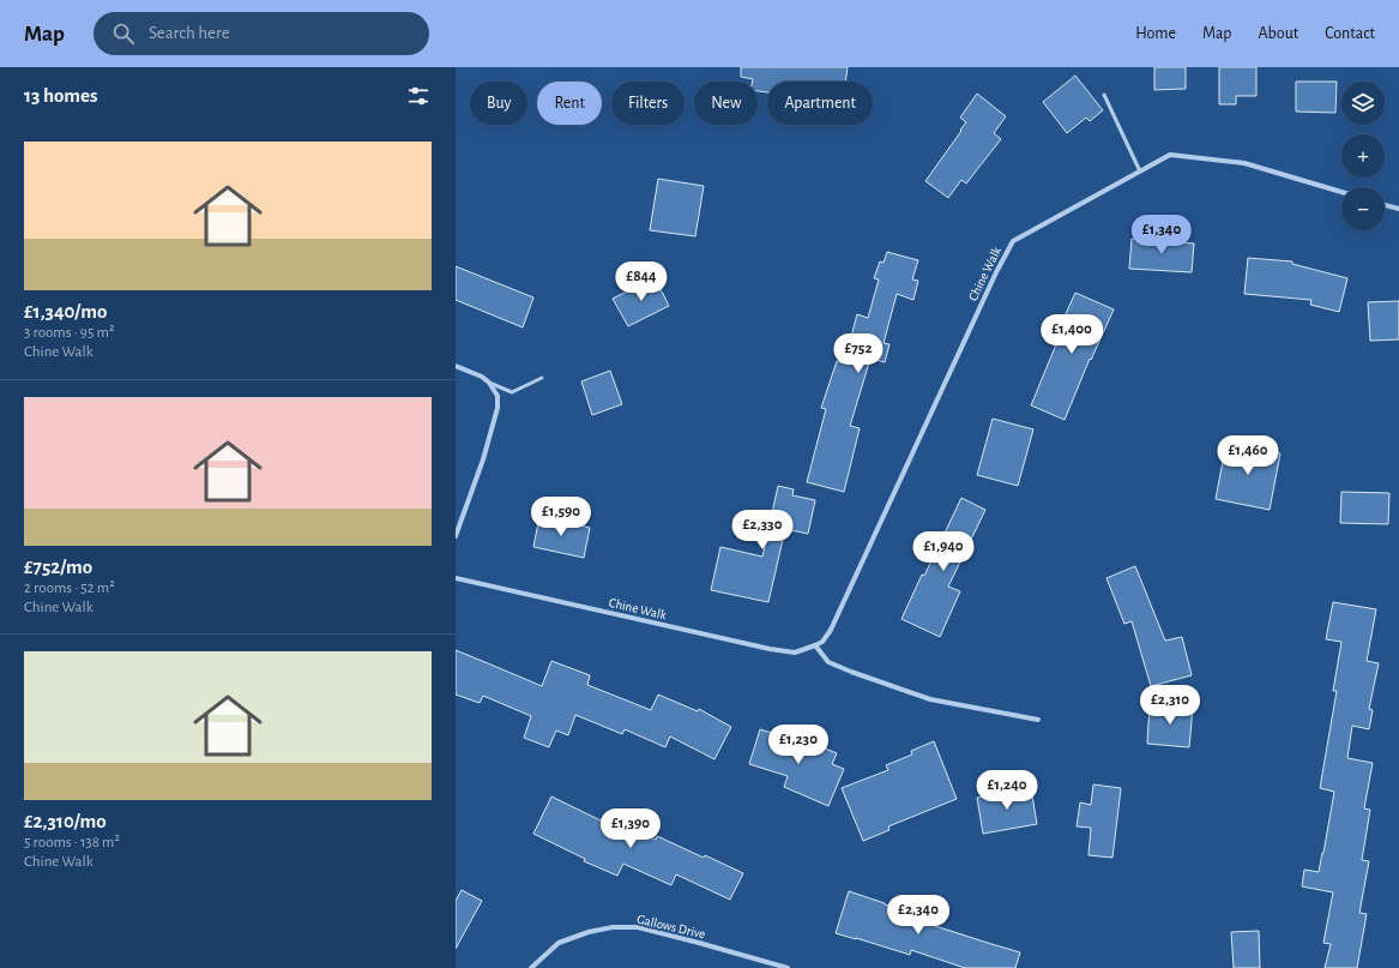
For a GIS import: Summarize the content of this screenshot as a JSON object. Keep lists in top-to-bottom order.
{
  "streets": {
    "street": ["Chine Walk", "Gallows Drive"]
  },
  "page": {
    "header": "Map",
    "search": "Search here",
    "nav": [
      "Home",
      "Map",
      "About",
      "Contact"
    ],
    "heading": "13 homes",
    "map_buttons": ["+", "−"],
    "chip": [
      "Buy",
      "Rent",
      "Filters",
      "New",
      "Apartment"
    ],
    "list": [
      {
        "name": "£1,340/mo",
        "note": "3 rooms · 95 m² · Chine Walk"
      },
      {
        "name": "£752/mo",
        "note": "2 rooms · 52 m² · Chine Walk"
      },
      {
        "name": "£2,310/mo",
        "note": "5 rooms · 138 m² · Chine Walk"
      }
    ],
    "price": [
      "£1,340",
      "£844",
      "£1,400",
      "£752",
      "£1,460",
      "£1,590",
      "£2,330",
      "£1,940",
      "£2,310",
      "£1,230",
      "£1,240",
      "£1,390",
      "£2,340"
    ]
  }
}
